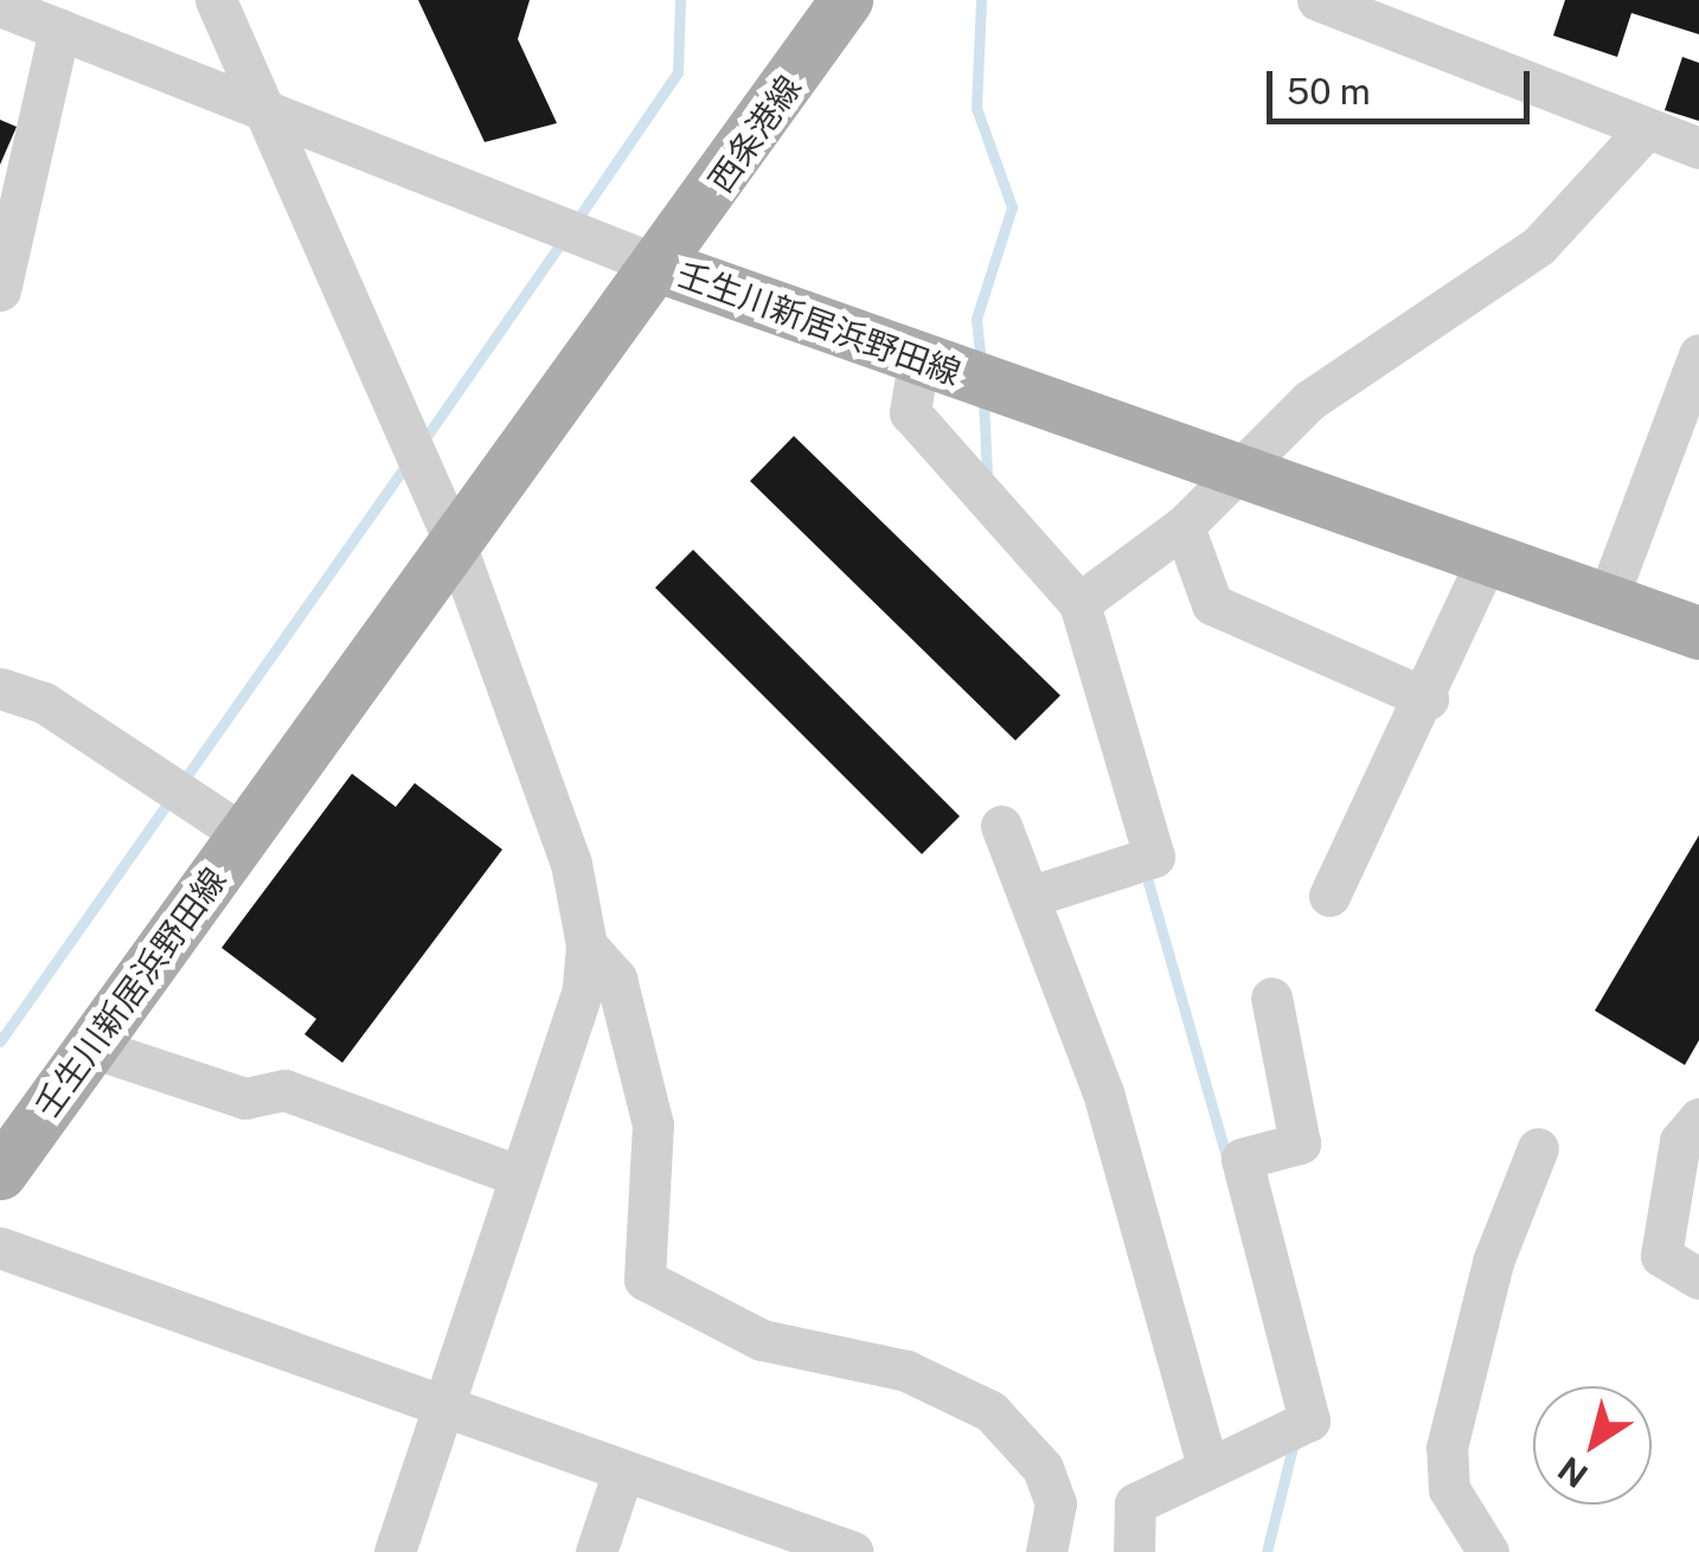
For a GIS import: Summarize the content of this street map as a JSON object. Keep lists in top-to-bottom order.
{
  "streets": {
    "main road": ["西条港線", "壬生川新居浜野田線"]
  },
  "crossings": [
    ["西条港線", "壬生川新居浜野田線"]
  ],
  "scale_bar": "50 m",
  "north": "bottom left"
}
